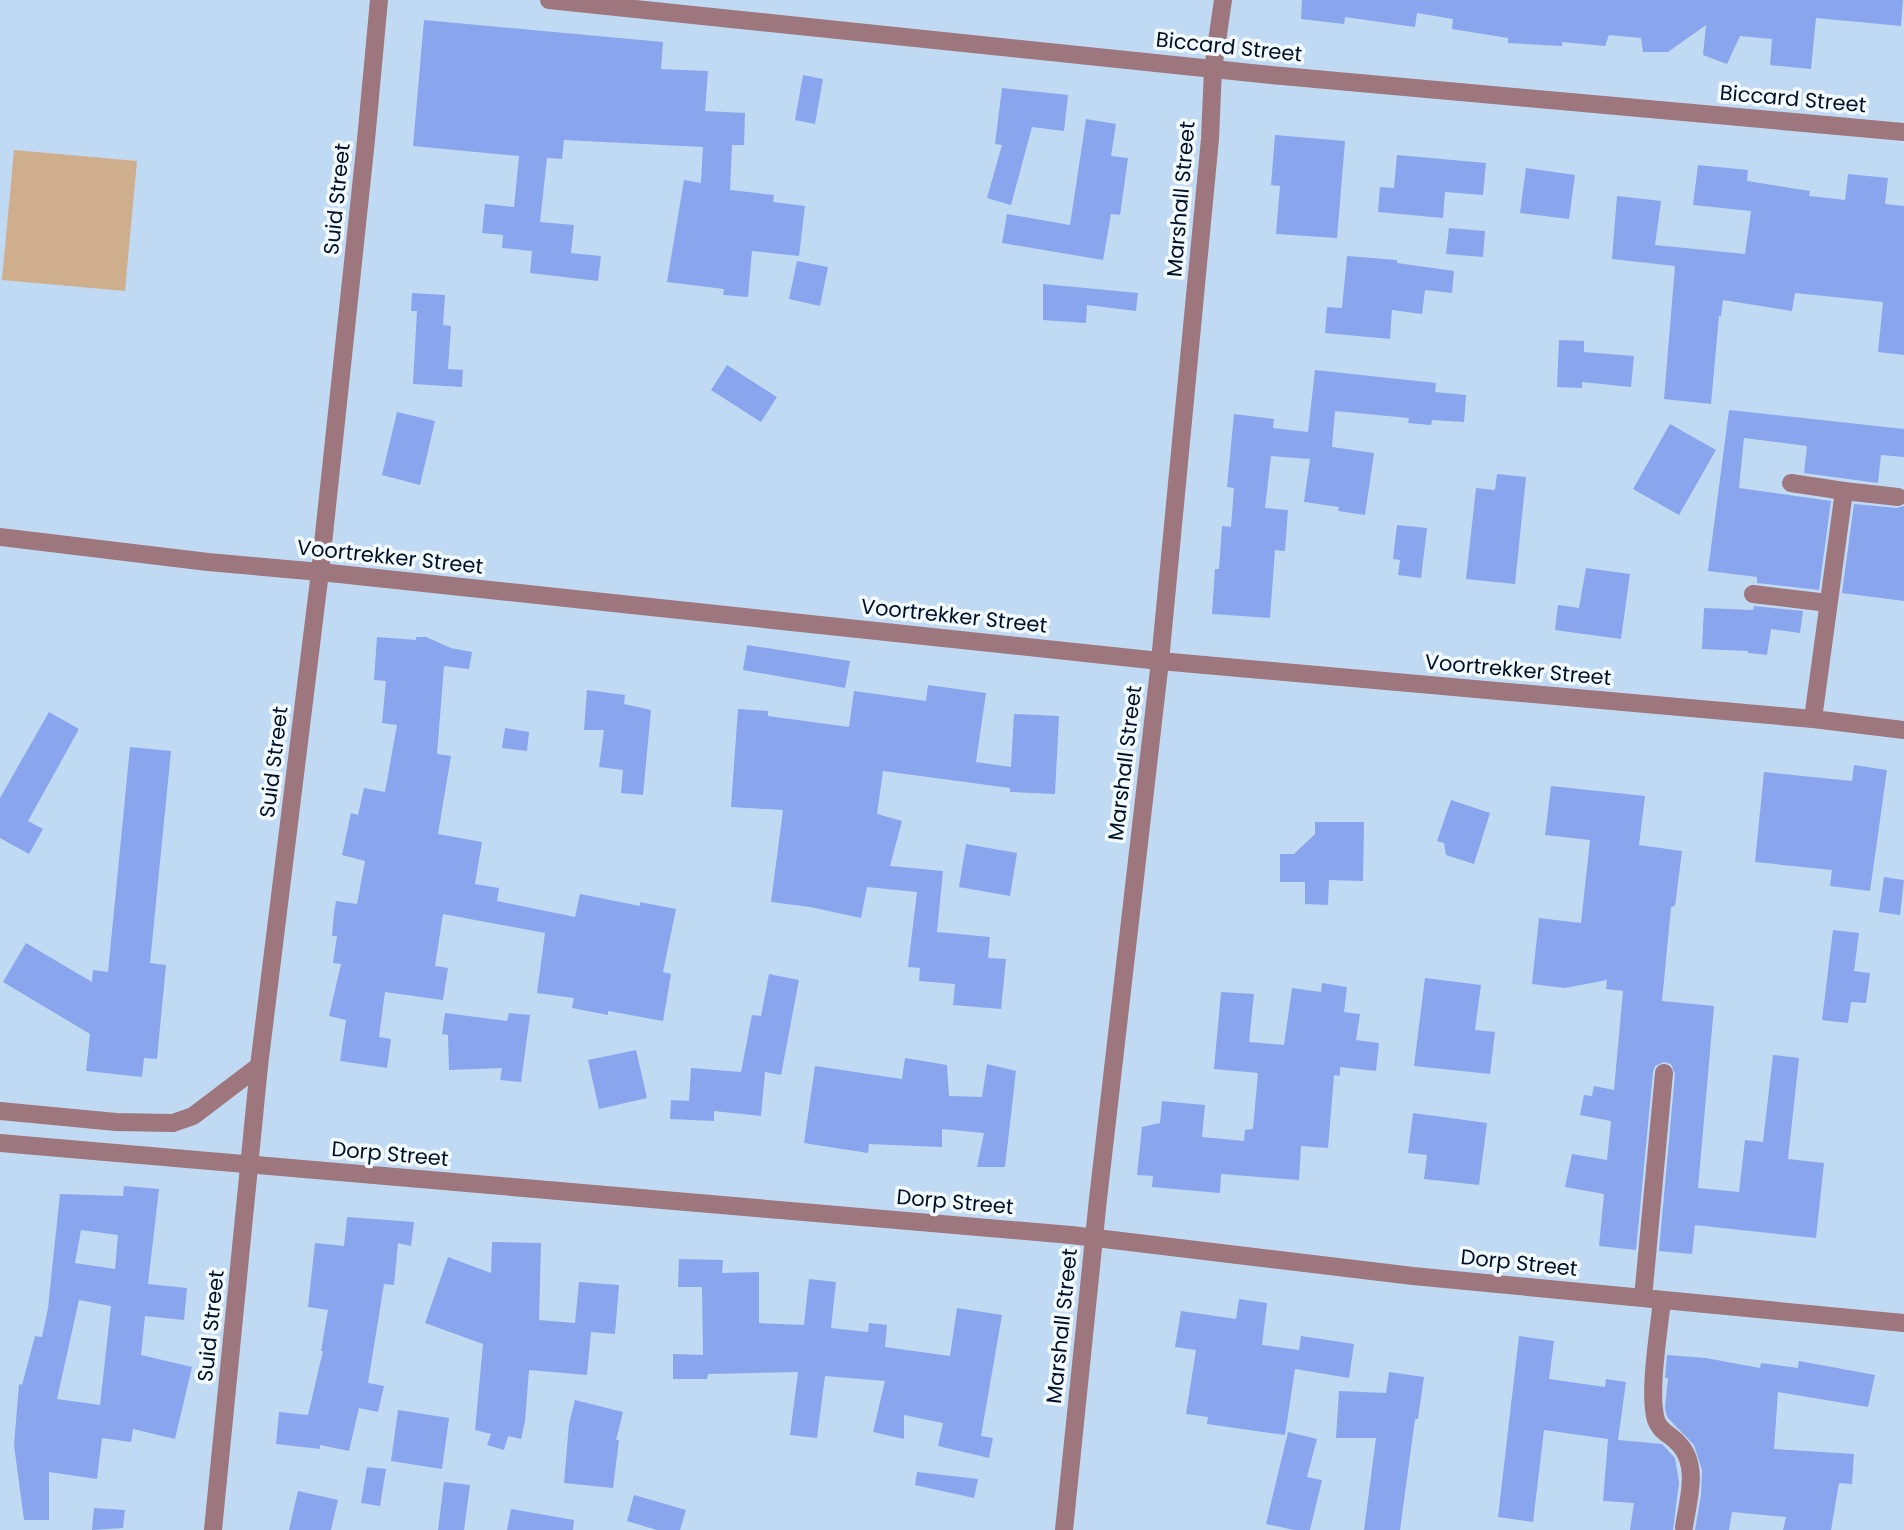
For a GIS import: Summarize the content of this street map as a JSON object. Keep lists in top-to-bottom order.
{
  "streets": {
    "street": [
      "Biccard Street",
      "Suid Street",
      "Marshall Street",
      "Voortrekker Street",
      "Dorp Street"
    ]
  },
  "crossings": [
    ["Biccard Street", "Marshall Street"],
    ["Suid Street", "Voortrekker Street"],
    ["Suid Street", "Dorp Street"],
    ["Marshall Street", "Voortrekker Street"],
    ["Marshall Street", "Dorp Street"]
  ]
}
